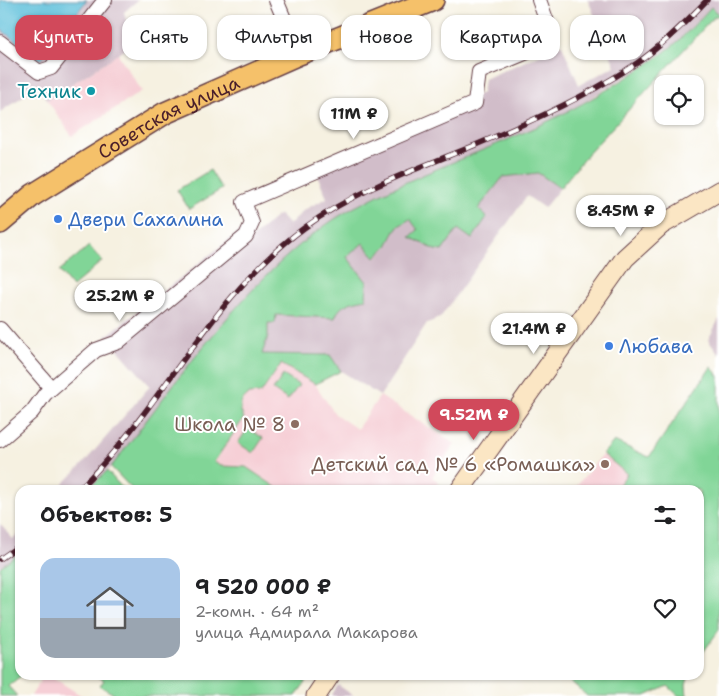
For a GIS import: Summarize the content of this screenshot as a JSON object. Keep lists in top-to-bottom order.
{
  "streets": {
    "main road": ["Советская улица"]
  },
  "places": [
    "Техник",
    "Двери Сахалина",
    "Любава",
    "Школа № 8",
    "Детский сад № 6 «Ромашка»"
  ],
  "page": {
    "chip": [
      "Купить",
      "Снять",
      "Фильтры",
      "Новое",
      "Квартира",
      "Дом"
    ],
    "price": [
      "11M ₽",
      "8.45M ₽",
      "25.2M ₽",
      "21.4M ₽",
      "9.52M ₽"
    ],
    "heading": "Объектов: 5",
    "list": [
      {
        "name": "9 520 000 ₽",
        "note": "2-комн. · 64 m² · улица Адмирала Макарова"
      }
    ]
  }
}
